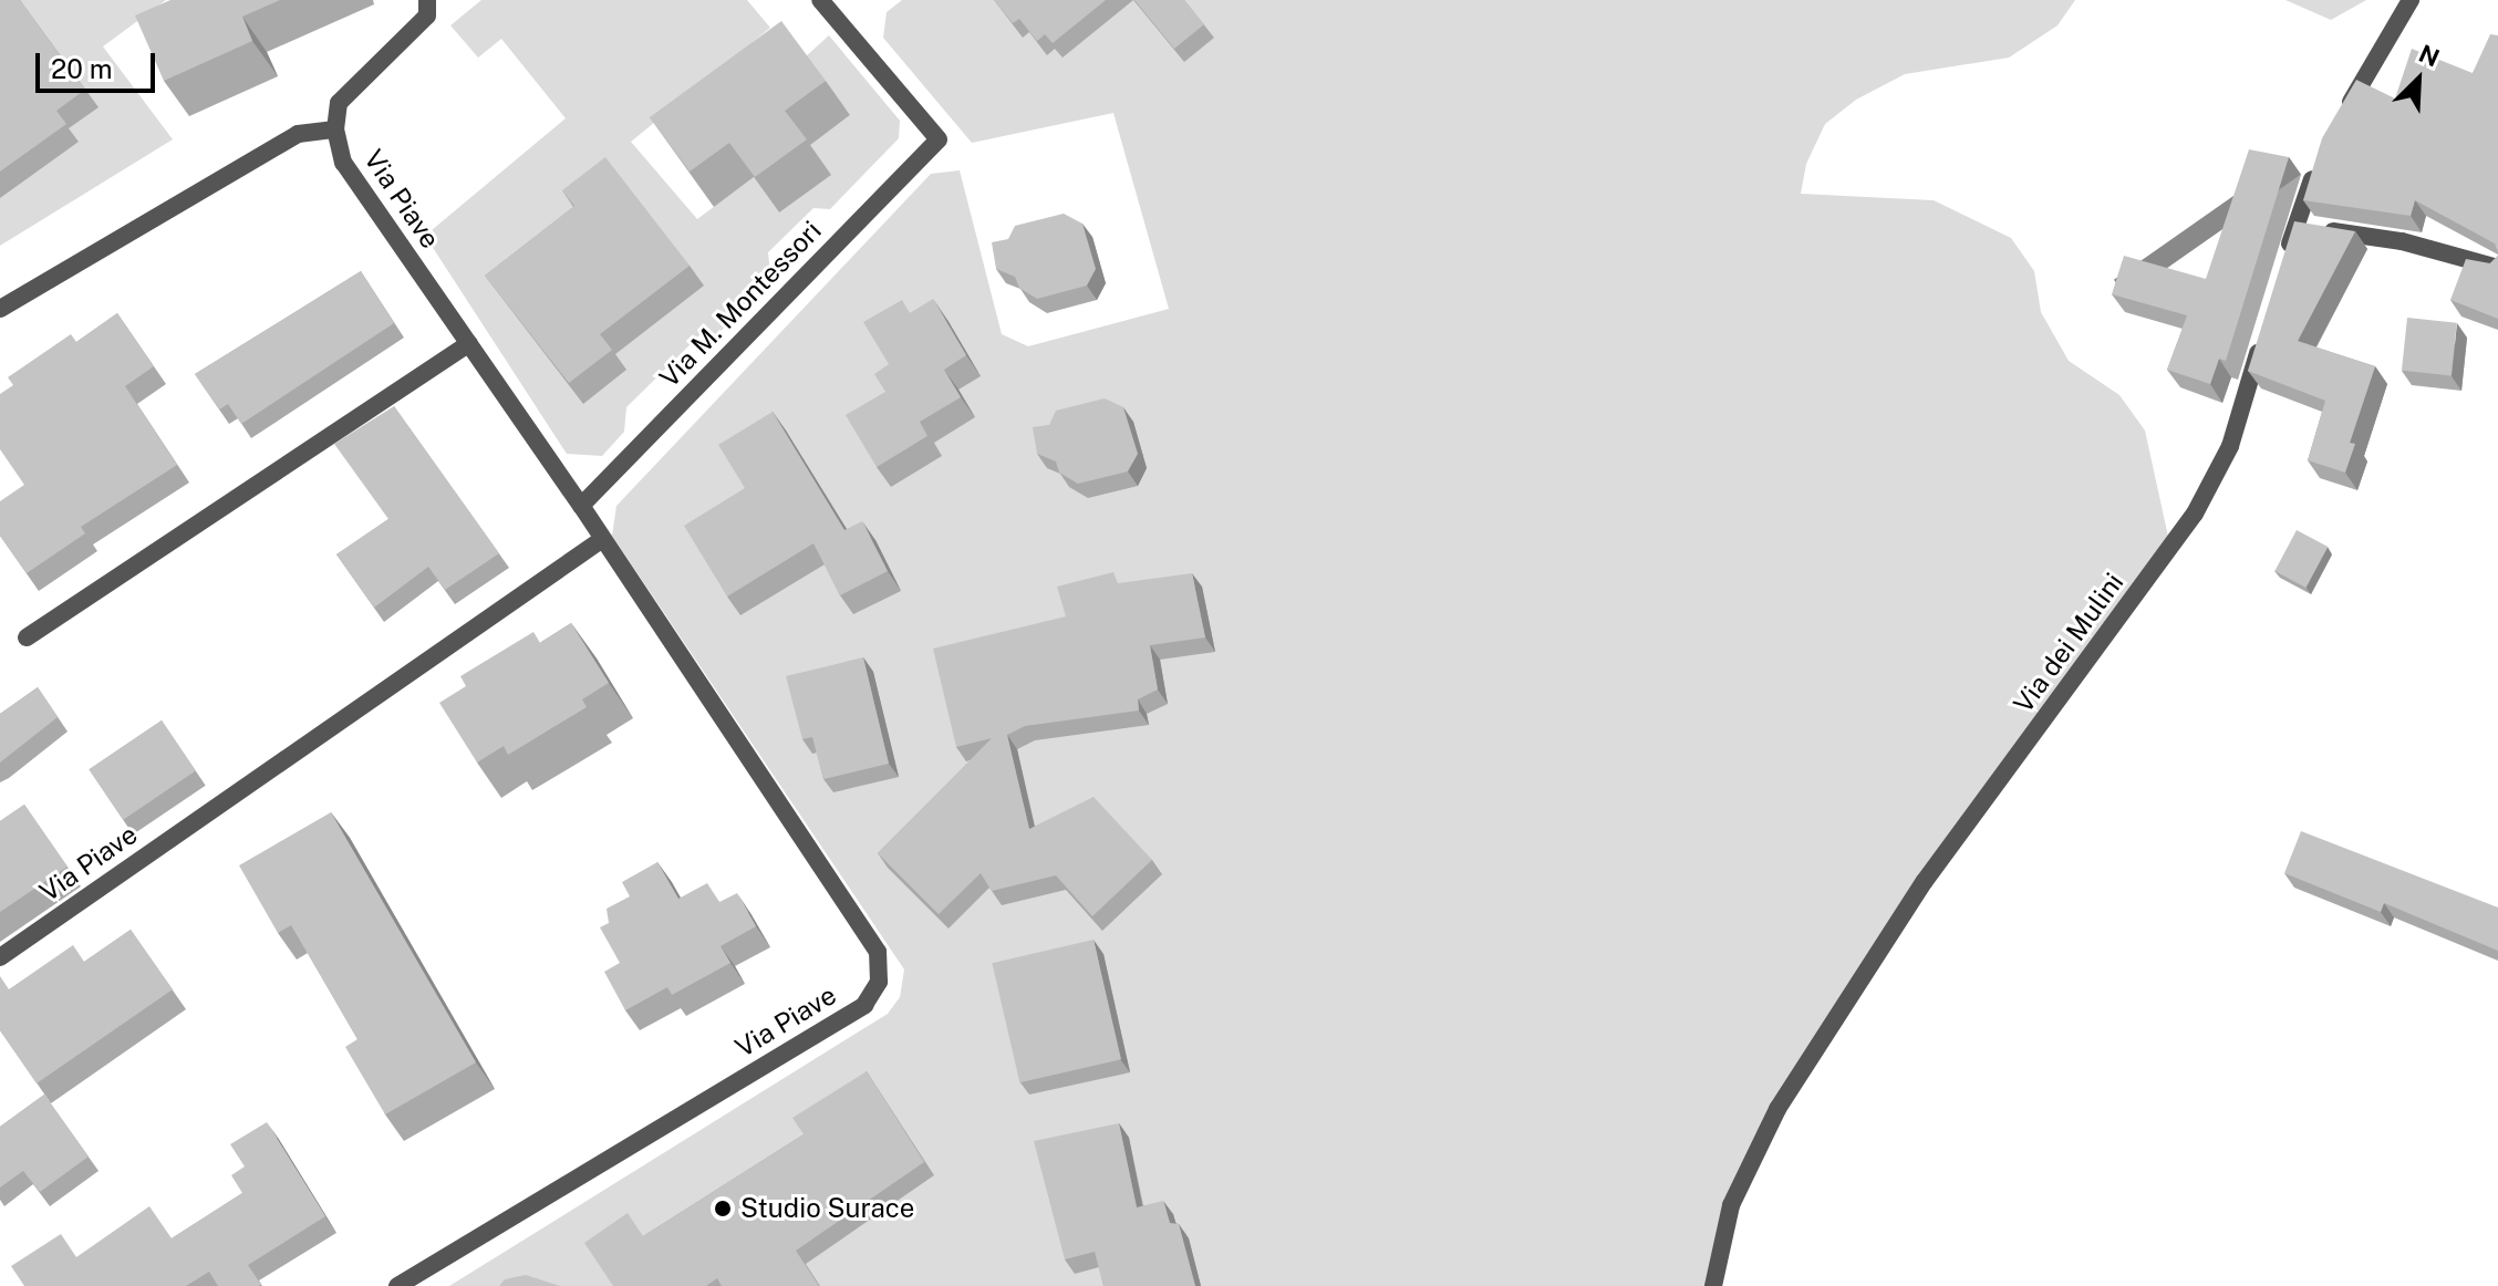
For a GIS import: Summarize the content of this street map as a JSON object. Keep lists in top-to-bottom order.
{
  "streets": {
    "street": ["Via Piave", "Via M. Montessori", "Via dei Mulini"]
  },
  "crossings": [
    ["Via Piave", "Via M. Montessori"]
  ],
  "places": ["Studio Surace"],
  "scale_bar": "20 m",
  "north": "top right"
}
